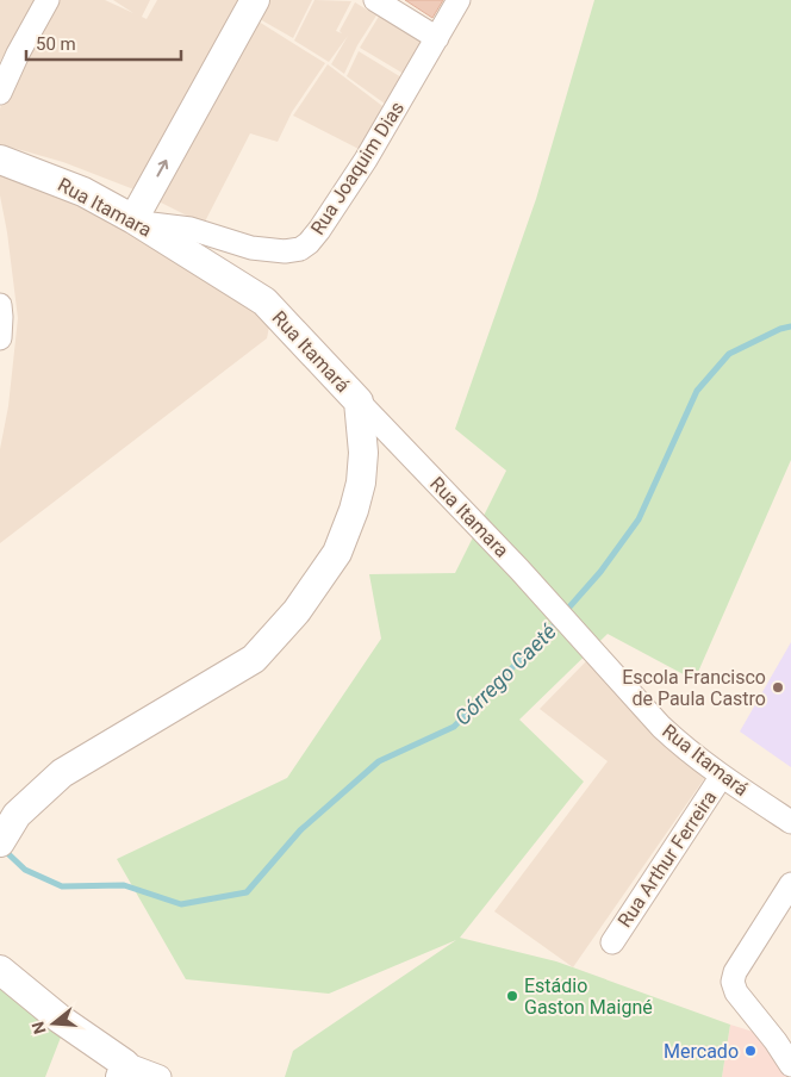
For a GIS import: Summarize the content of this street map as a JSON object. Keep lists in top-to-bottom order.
{
  "streets": {
    "street": [
      "Rua Joaquim Dias",
      "Rua Itamara",
      "Rua Itamará",
      "Rua Arthur Ferreira"
    ]
  },
  "crossings": [
    ["Rua Joaquim Dias", "Rua Itamara"],
    ["Rua Itamara", "Rua Itamará"],
    ["Rua Itamará", "Rua Arthur Ferreira"]
  ],
  "water": ["Córrego Caeté"],
  "places": ["Escola Francisco de Paula Castro", "Estádio Gaston Maigné", "Mercado"],
  "scale_bar": "50 m",
  "north": "left"
}
